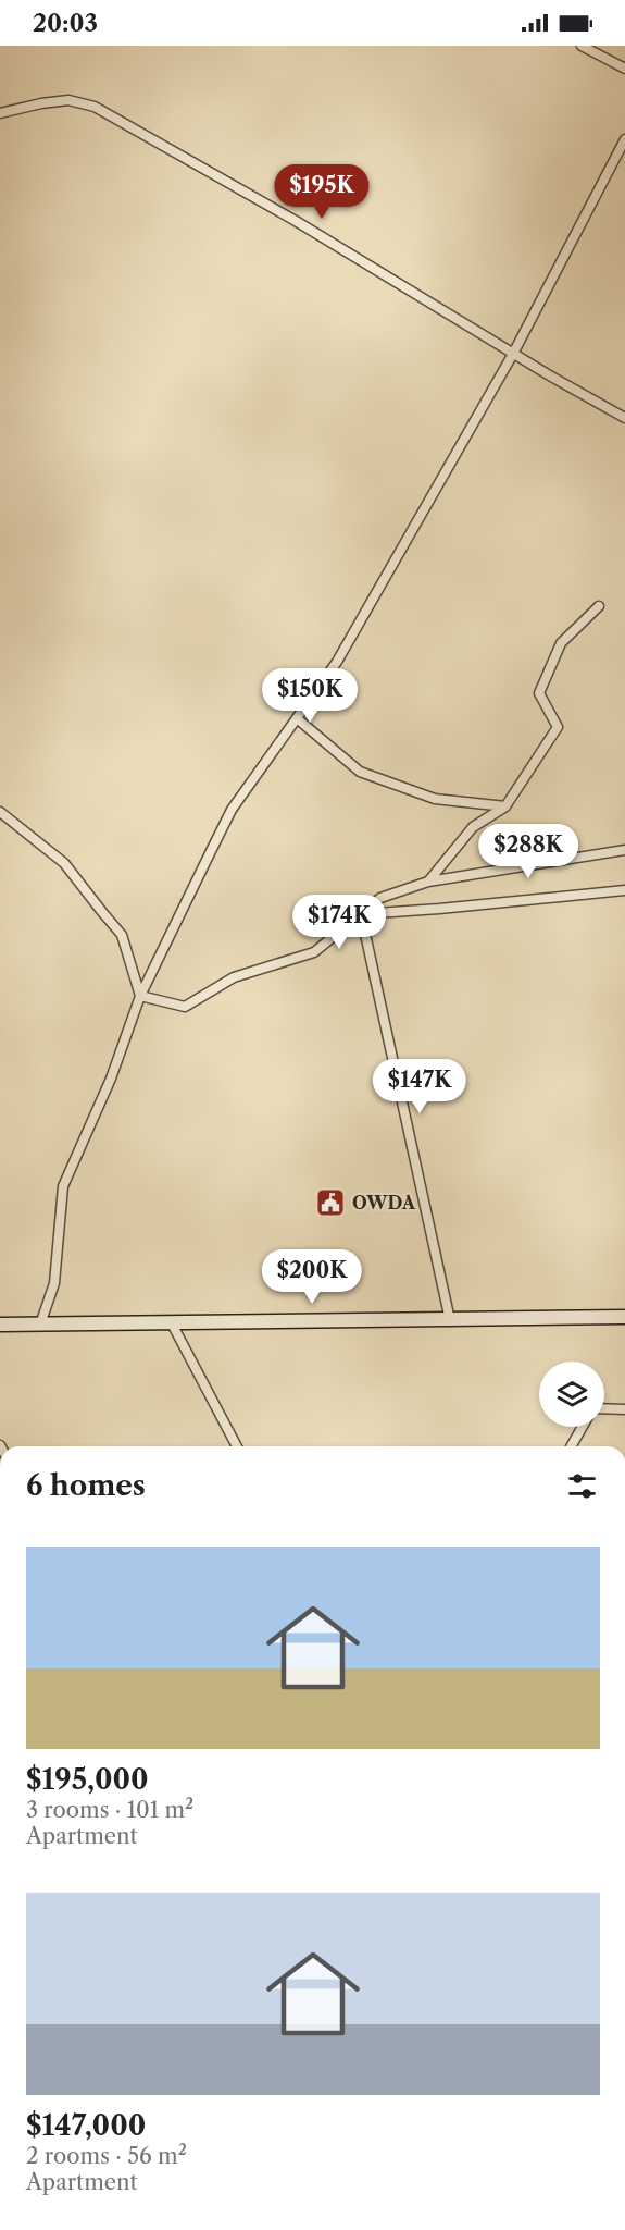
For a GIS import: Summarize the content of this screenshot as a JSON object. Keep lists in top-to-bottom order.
{
  "places": {
    "public building": ["OWDA"]
  },
  "page": {
    "status": "20:03",
    "price": [
      "$195K",
      "$150K",
      "$288K",
      "$174K",
      "$147K",
      "$200K"
    ],
    "heading": "6 homes",
    "list": [
      {
        "name": "$195,000",
        "note": "3 rooms · 101 m² · Apartment"
      },
      {
        "name": "$147,000",
        "note": "2 rooms · 56 m² · Apartment"
      }
    ]
  }
}
